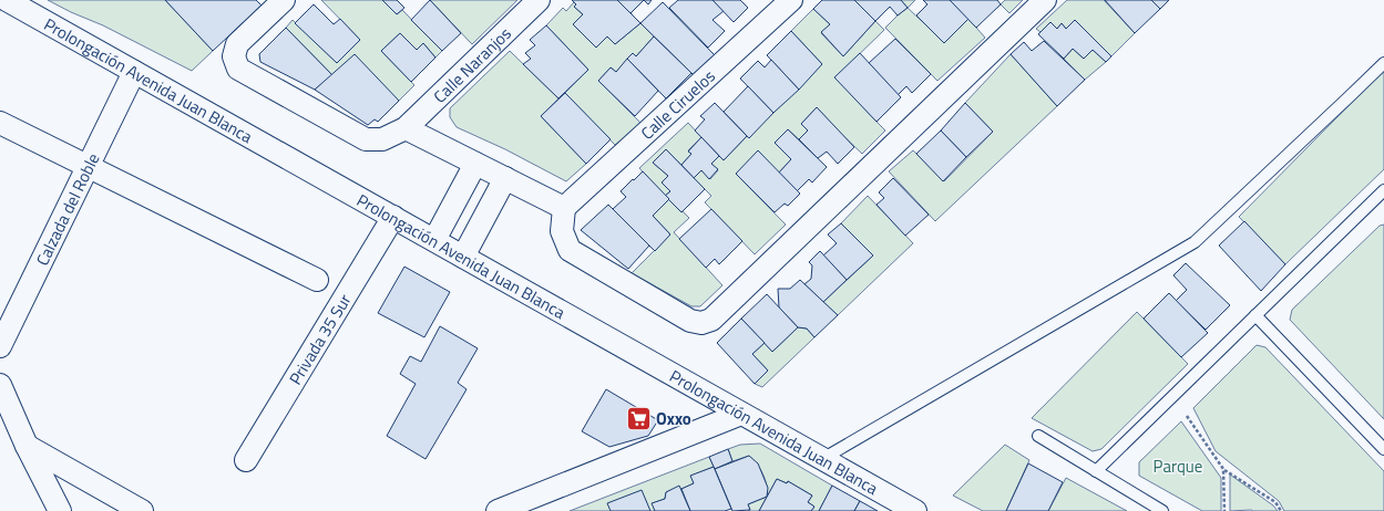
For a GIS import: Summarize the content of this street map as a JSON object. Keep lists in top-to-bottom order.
{
  "streets": {
    "street": [
      "Calle Naranjos",
      "Prolongación Avenida Juan Blanca",
      "Calle Ciruelos",
      "Calzada del Roble",
      "Privada 35 Sur"
    ]
  },
  "crossings": [
    ["Prolongación Avenida Juan Blanca", "Calzada del Roble"],
    ["Prolongación Avenida Juan Blanca", "Privada 35 Sur"]
  ],
  "parks": ["Parque"],
  "places": {
    "supermarket": ["Oxxo"]
  }
}
